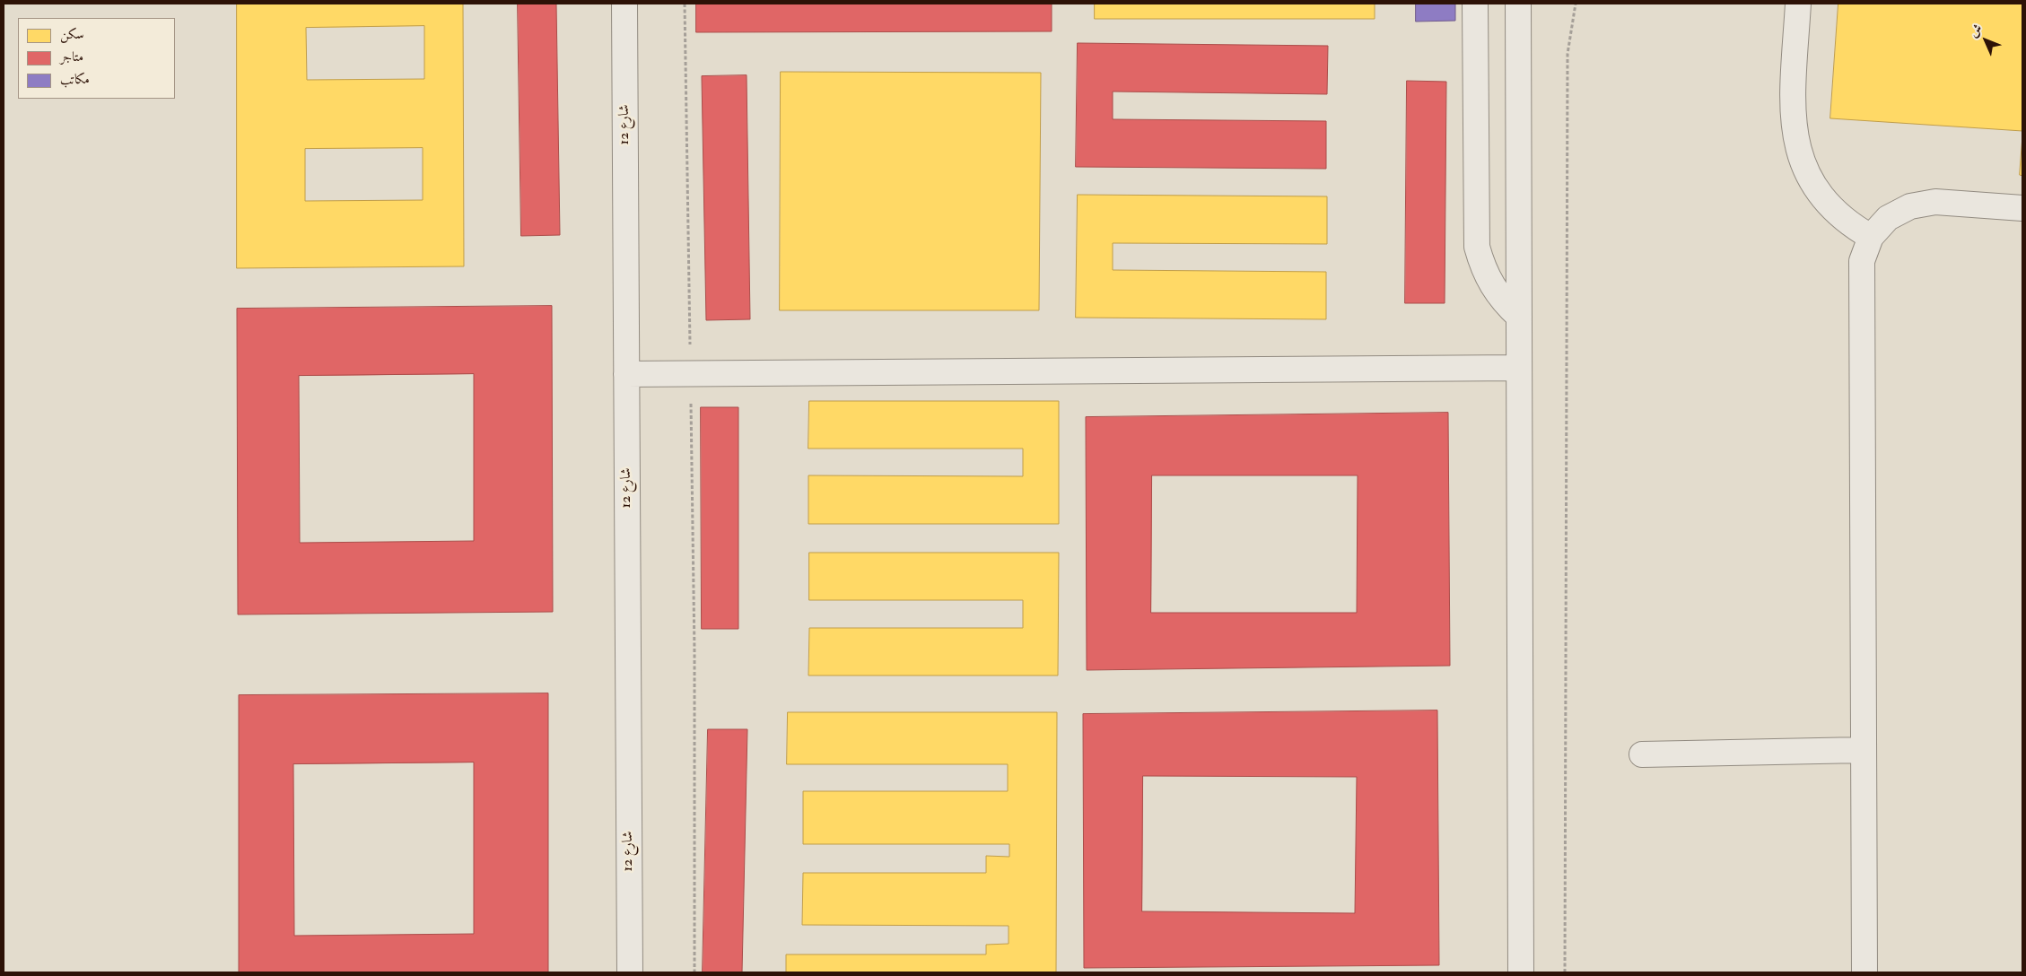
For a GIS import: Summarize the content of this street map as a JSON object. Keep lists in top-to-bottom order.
{
  "streets": {
    "street": ["شارع 12"]
  },
  "legend": ["سكن", "متاجر", "مكاتب"],
  "north": "top left"
}
